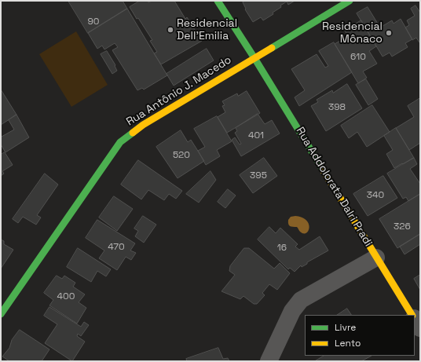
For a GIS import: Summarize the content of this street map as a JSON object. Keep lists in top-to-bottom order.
{
  "streets": {
    "street": ["Rua Antônio J. Macedo", "Rua Addolorata Dalri Pradi"]
  },
  "crossings": [
    ["Rua Antônio J. Macedo", "Rua Addolorata Dalri Pradi"]
  ],
  "places": ["Residencial Dell'Emilia", "Residencial Mônaco"],
  "house_numbers": [
    "90",
    "610",
    "398",
    "401",
    "520",
    "395",
    "340",
    "326",
    "470",
    "16",
    "400"
  ],
  "legend": ["Livre", "Lento"]
}
